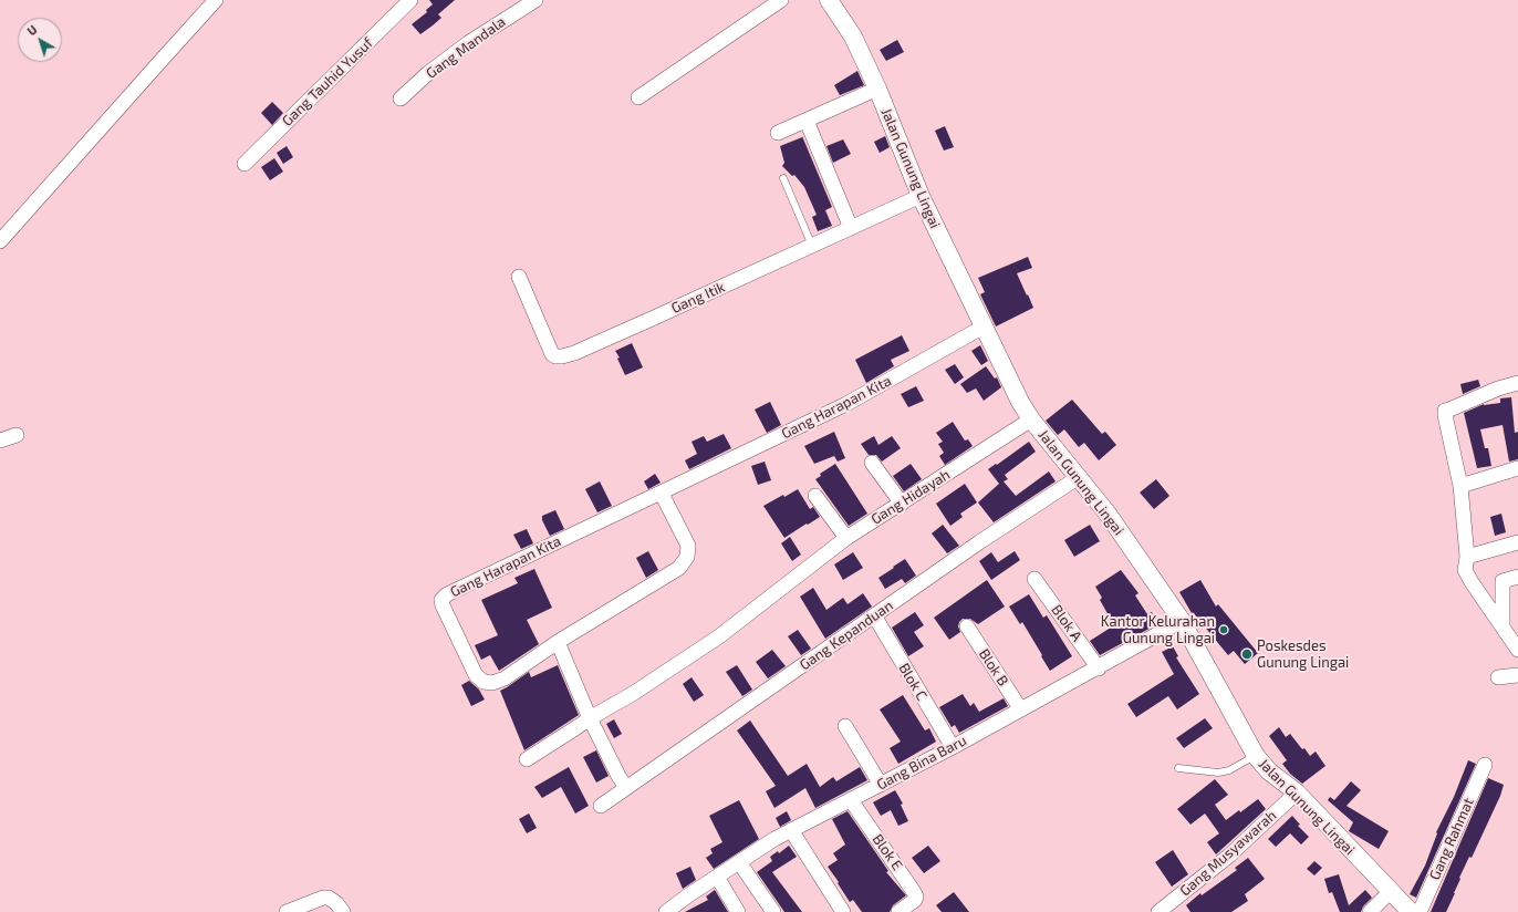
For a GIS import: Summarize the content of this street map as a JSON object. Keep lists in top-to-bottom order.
{
  "streets": {
    "street": [
      "Gang Mandala",
      "Gang Tauhid Yusuf",
      "Jalan Gunung Lingai",
      "Gang Itik",
      "Gang Harapan Kita",
      "Gang Hidayah",
      "Blok A",
      "Gang Kepanduan",
      "Blok B",
      "Blok C",
      "Gang Bina Baru",
      "Gang Rahmat",
      "Blok E",
      "Gang Musyawarah"
    ]
  },
  "crossings": [
    ["Jalan Gunung Lingai", "Gang Itik"],
    ["Jalan Gunung Lingai", "Gang Harapan Kita"],
    ["Jalan Gunung Lingai", "Gang Hidayah"],
    ["Jalan Gunung Lingai", "Gang Kepanduan"],
    ["Jalan Gunung Lingai", "Gang Bina Baru"],
    ["Jalan Gunung Lingai", "Gang Musyawarah"],
    ["Blok A", "Gang Bina Baru"],
    ["Gang Kepanduan", "Blok C"],
    ["Blok B", "Gang Bina Baru"],
    ["Blok C", "Gang Bina Baru"],
    ["Gang Bina Baru", "Blok E"]
  ],
  "places": ["Kantor Kelurahan Gunung Lingai", "Poskesdes Gunung Lingai"],
  "north": "top left"
}
